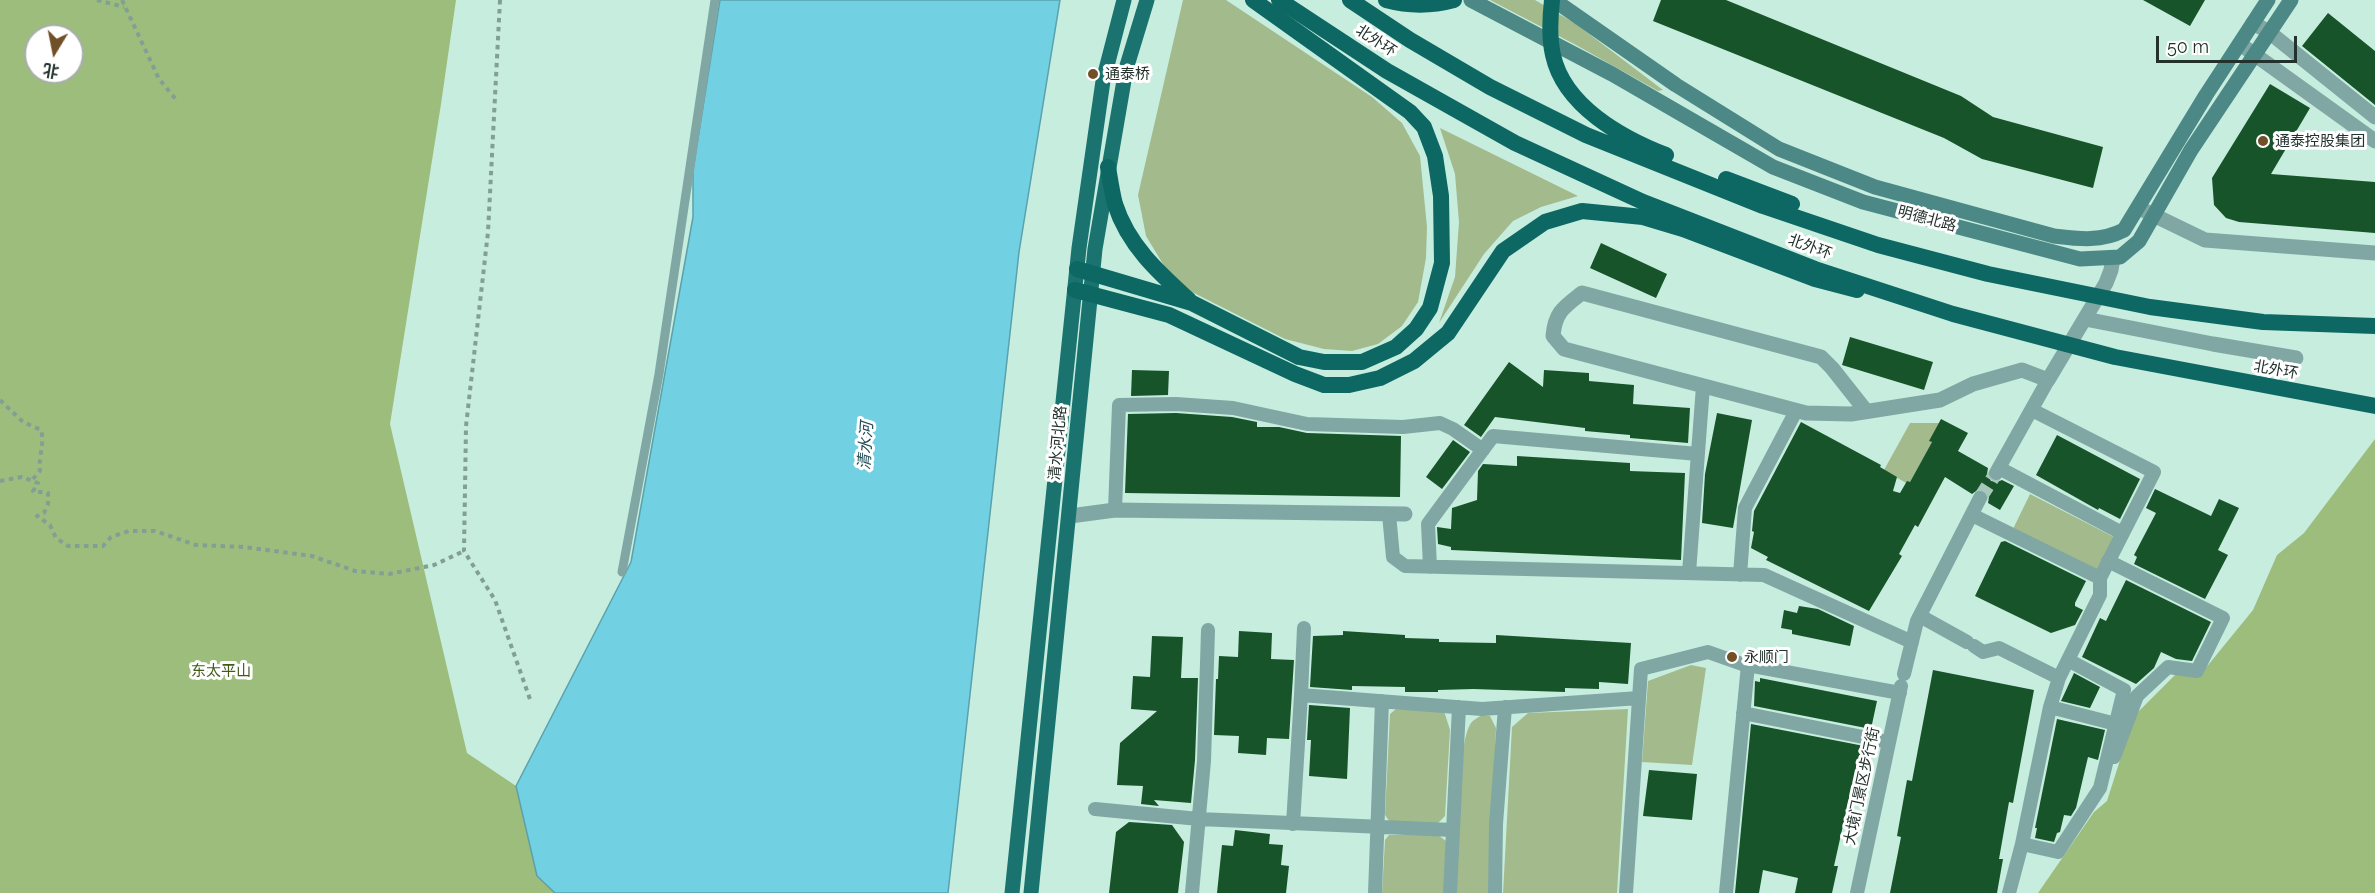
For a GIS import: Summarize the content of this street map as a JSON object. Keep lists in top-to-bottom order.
{
  "streets": {
    "highway": ["北外环"],
    "main road": ["明德北路", "清水河北路"],
    "street": ["大境门景区步行街"]
  },
  "water": ["清水河"],
  "parks": ["东太平山"],
  "places": ["通泰桥", "通泰控股集团", "永顺门"],
  "scale_bar": "50 m",
  "north": "bottom"
}
